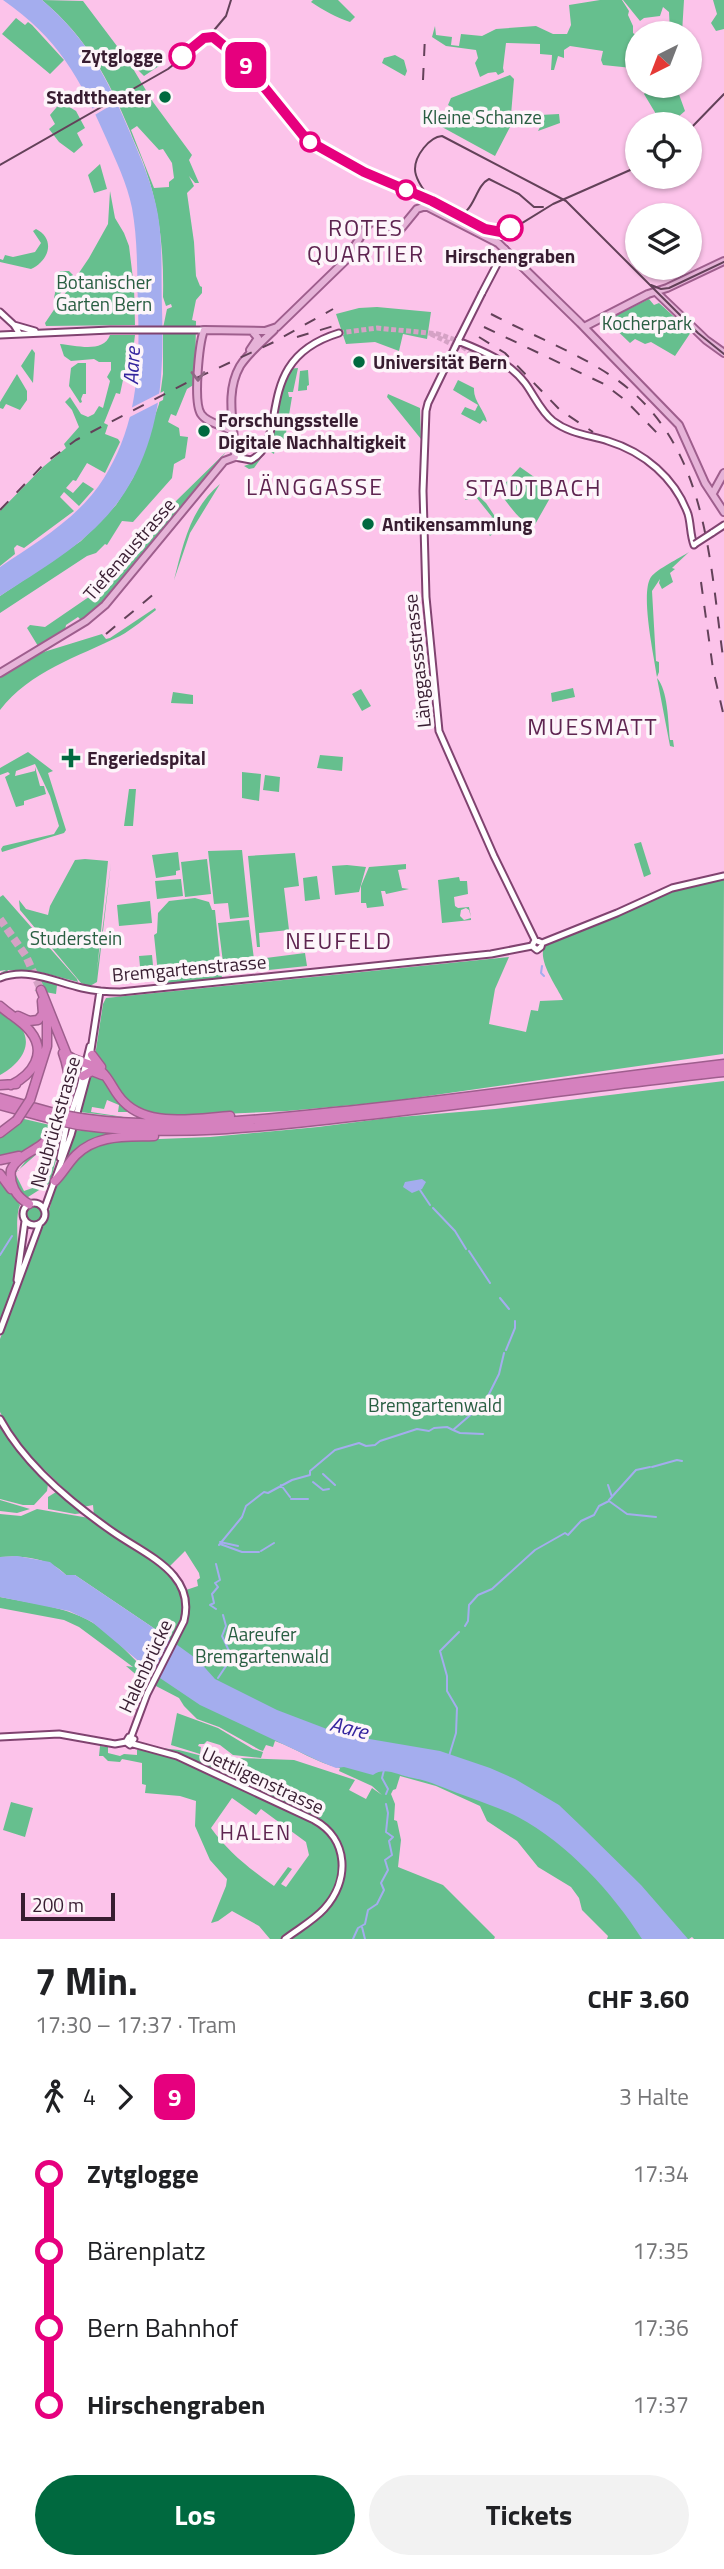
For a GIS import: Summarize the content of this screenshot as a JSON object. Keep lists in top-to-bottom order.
{
  "streets": {
    "main road": [
      "Tiefenaustrasse",
      "Länggassstrasse",
      "Bremgartenstrasse",
      "Neubrückstrasse",
      "Halenbrücke",
      "Uettligenstrasse"
    ]
  },
  "crossings": [
    ["Länggassstrasse", "Bremgartenstrasse"],
    ["Bremgartenstrasse", "Neubrückstrasse"],
    ["Halenbrücke", "Uettligenstrasse"]
  ],
  "districts": [
    "ROTES QUARTIER",
    "LÄNGGASSE",
    "STADTBACH",
    "MUESMATT",
    "NEUFELD",
    "HALEN"
  ],
  "water": ["Aare"],
  "parks": [
    "Kleine Schanze",
    "Botanischer Garten Bern",
    "Kocherpark",
    "Studerstein",
    "Bremgartenwald",
    "Aareufer Bremgartenwald"
  ],
  "places": {
    "other": [
      "Zytglogge",
      "Stadttheater",
      "Hirschengraben",
      "Universität Bern",
      "Forschungsstelle Digitale Nachhaltigkeit",
      "Antikensammlung"
    ],
    "health": ["Engeriedspital"]
  },
  "lines": ["tram line 9"],
  "scale_bar": "200 m",
  "north": "bottom left",
  "page": {
    "on_map": "9",
    "scale": "200 m",
    "heading": ["7 Min.", "17:30 – 17:37 · Tram", "CHF 3.60"],
    "legs": ["4", "9", "3 Halte"],
    "list": [
      {
        "name": "Zytglogge",
        "value": "17:34"
      },
      {
        "name": "Bärenplatz",
        "value": "17:35"
      },
      {
        "name": "Bern Bahnhof",
        "value": "17:36"
      },
      {
        "name": "Hirschengraben",
        "value": "17:37"
      }
    ],
    "buttons": ["Los", "Tickets"]
  }
}
